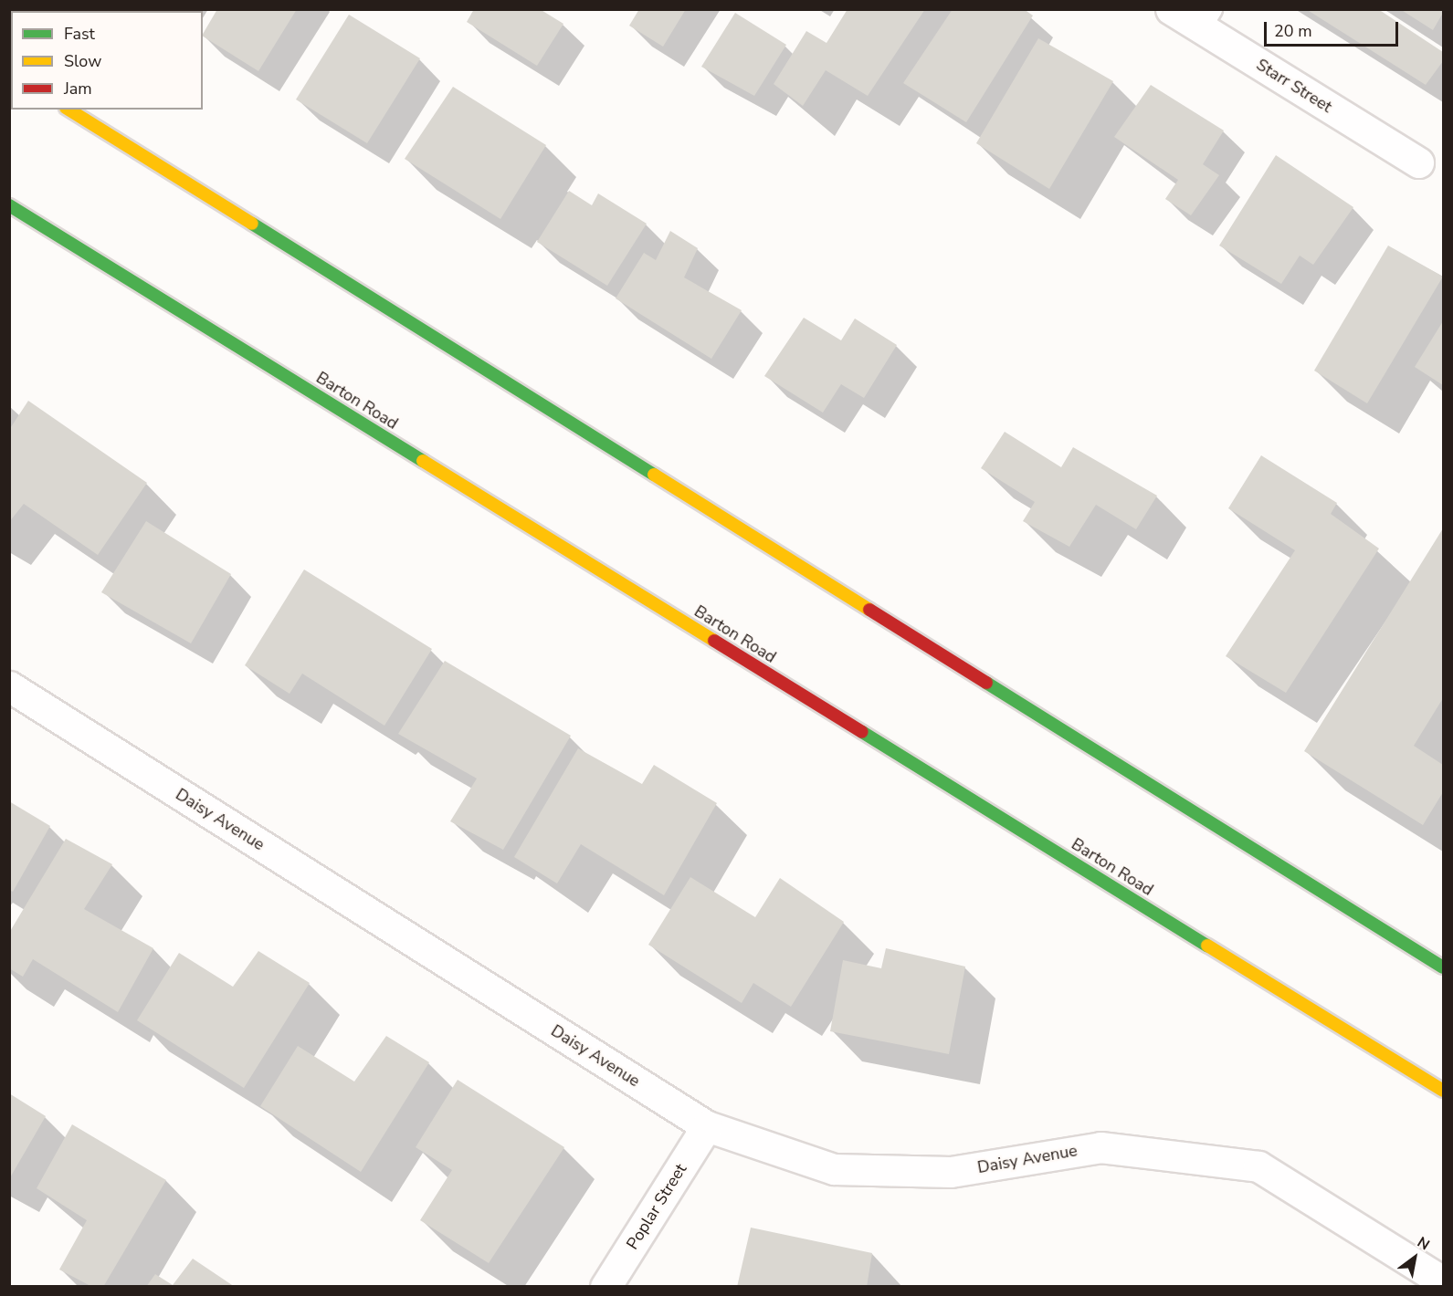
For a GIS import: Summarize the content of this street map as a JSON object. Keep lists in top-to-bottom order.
{
  "streets": {
    "main road": ["Barton Road"],
    "street": ["Starr Street", "Daisy Avenue", "Poplar Street"]
  },
  "crossings": [
    ["Daisy Avenue", "Poplar Street"]
  ],
  "legend": ["Fast", "Slow", "Jam"],
  "scale_bar": "20 m",
  "north": "top right"
}
